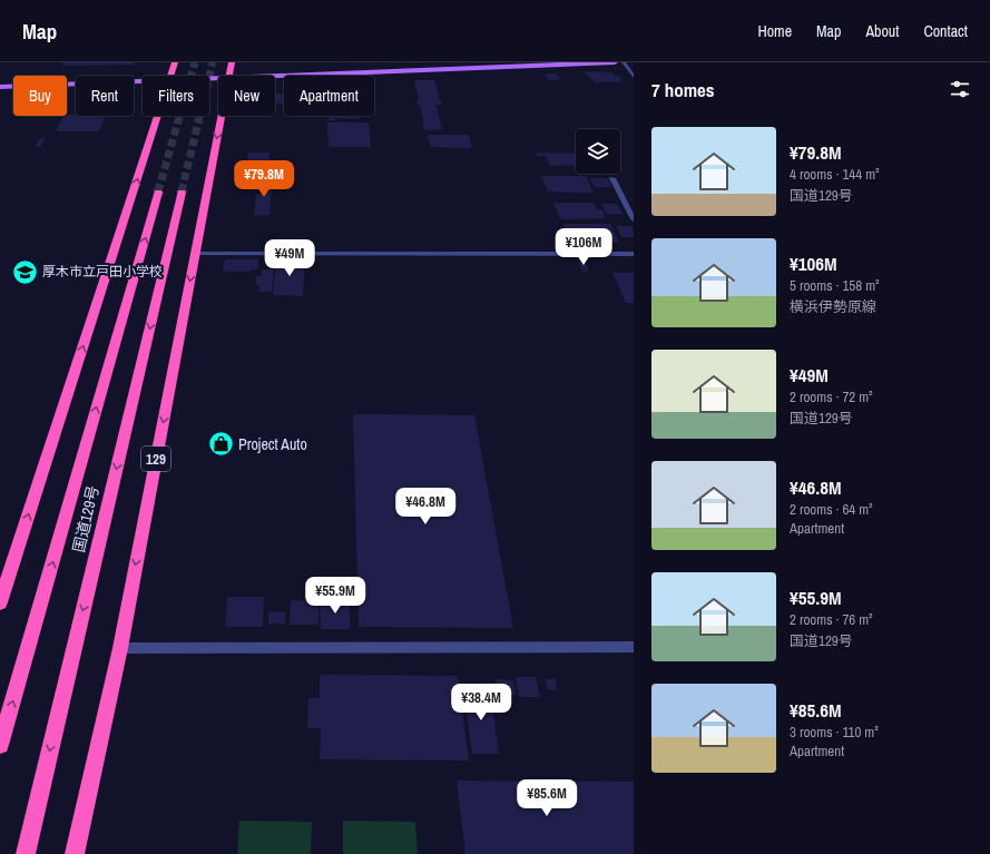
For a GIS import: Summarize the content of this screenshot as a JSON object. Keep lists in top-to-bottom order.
{
  "streets": {
    "highway": ["129", "国道129号"]
  },
  "places": {
    "school or university": ["厚木市立戸田小学校"],
    "shop": ["Project Auto"]
  },
  "page": {
    "header": "Map",
    "nav": [
      "Home",
      "Map",
      "About",
      "Contact"
    ],
    "heading": "7 homes",
    "chip": [
      "Buy",
      "Rent",
      "Filters",
      "New",
      "Apartment"
    ],
    "list": [
      {
        "name": "¥79.8M",
        "note": "4 rooms · 144 m² · 国道129号"
      },
      {
        "name": "¥106M",
        "note": "5 rooms · 158 m² · 横浜伊勢原線"
      },
      {
        "name": "¥49M",
        "note": "2 rooms · 72 m² · 国道129号"
      },
      {
        "name": "¥46.8M",
        "note": "2 rooms · 64 m² · Apartment"
      },
      {
        "name": "¥55.9M",
        "note": "2 rooms · 76 m² · 国道129号"
      },
      {
        "name": "¥85.6M",
        "note": "3 rooms · 110 m² · Apartment"
      }
    ],
    "price": [
      "¥79.8M",
      "¥106M",
      "¥49M",
      "¥46.8M",
      "¥55.9M",
      "¥38.4M",
      "¥85.6M"
    ]
  }
}
